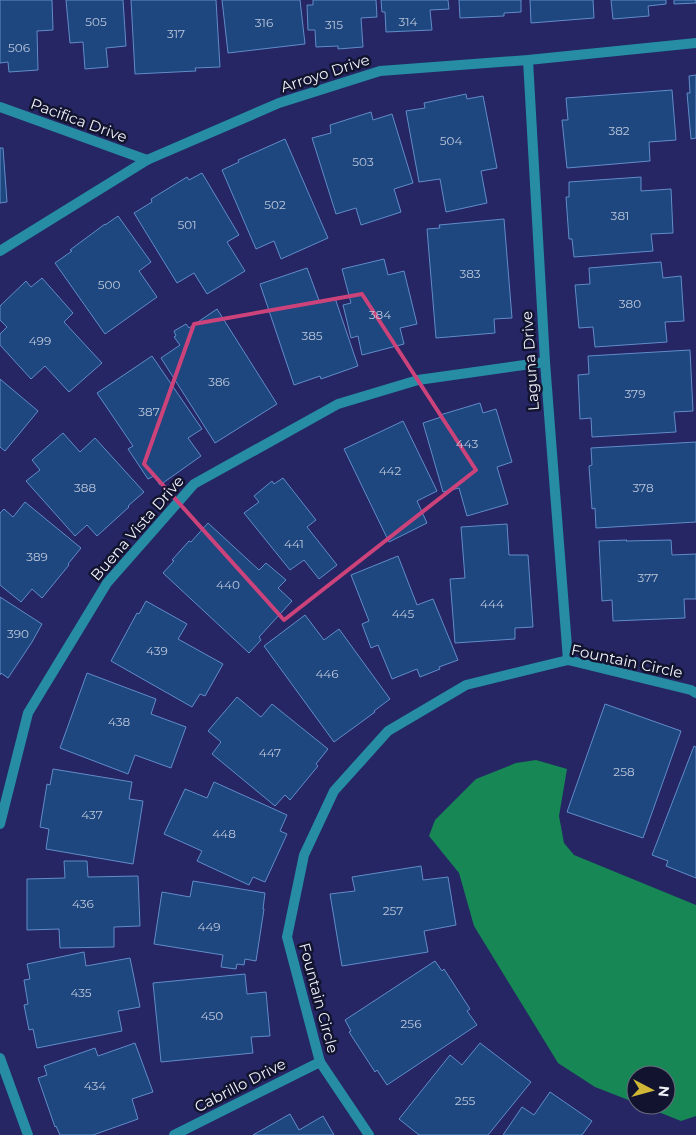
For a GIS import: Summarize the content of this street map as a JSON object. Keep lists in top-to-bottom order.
{
  "streets": {
    "lane": [
      "Arroyo Drive",
      "Pacifica Drive",
      "Laguna Drive",
      "Buena Vista Drive",
      "Fountain Circle",
      "Cabrillo Drive"
    ]
  },
  "crossings": [
    ["Arroyo Drive", "Pacifica Drive"],
    ["Arroyo Drive", "Laguna Drive"],
    ["Laguna Drive", "Buena Vista Drive"],
    ["Laguna Drive", "Fountain Circle"],
    ["Fountain Circle", "Cabrillo Drive"]
  ],
  "house_numbers": [
    "505",
    "314",
    "316",
    "315",
    "317",
    "506",
    "382",
    "504",
    "503",
    "502",
    "381",
    "501",
    "383",
    "500",
    "380",
    "384",
    "385",
    "499",
    "386",
    "379",
    "387",
    "443",
    "442",
    "388",
    "378",
    "441",
    "389",
    "377",
    "440",
    "444",
    "445",
    "390",
    "439",
    "446",
    "438",
    "447",
    "258",
    "437",
    "448",
    "436",
    "257",
    "449",
    "435",
    "450",
    "256",
    "434",
    "255"
  ],
  "north": "right"
}
